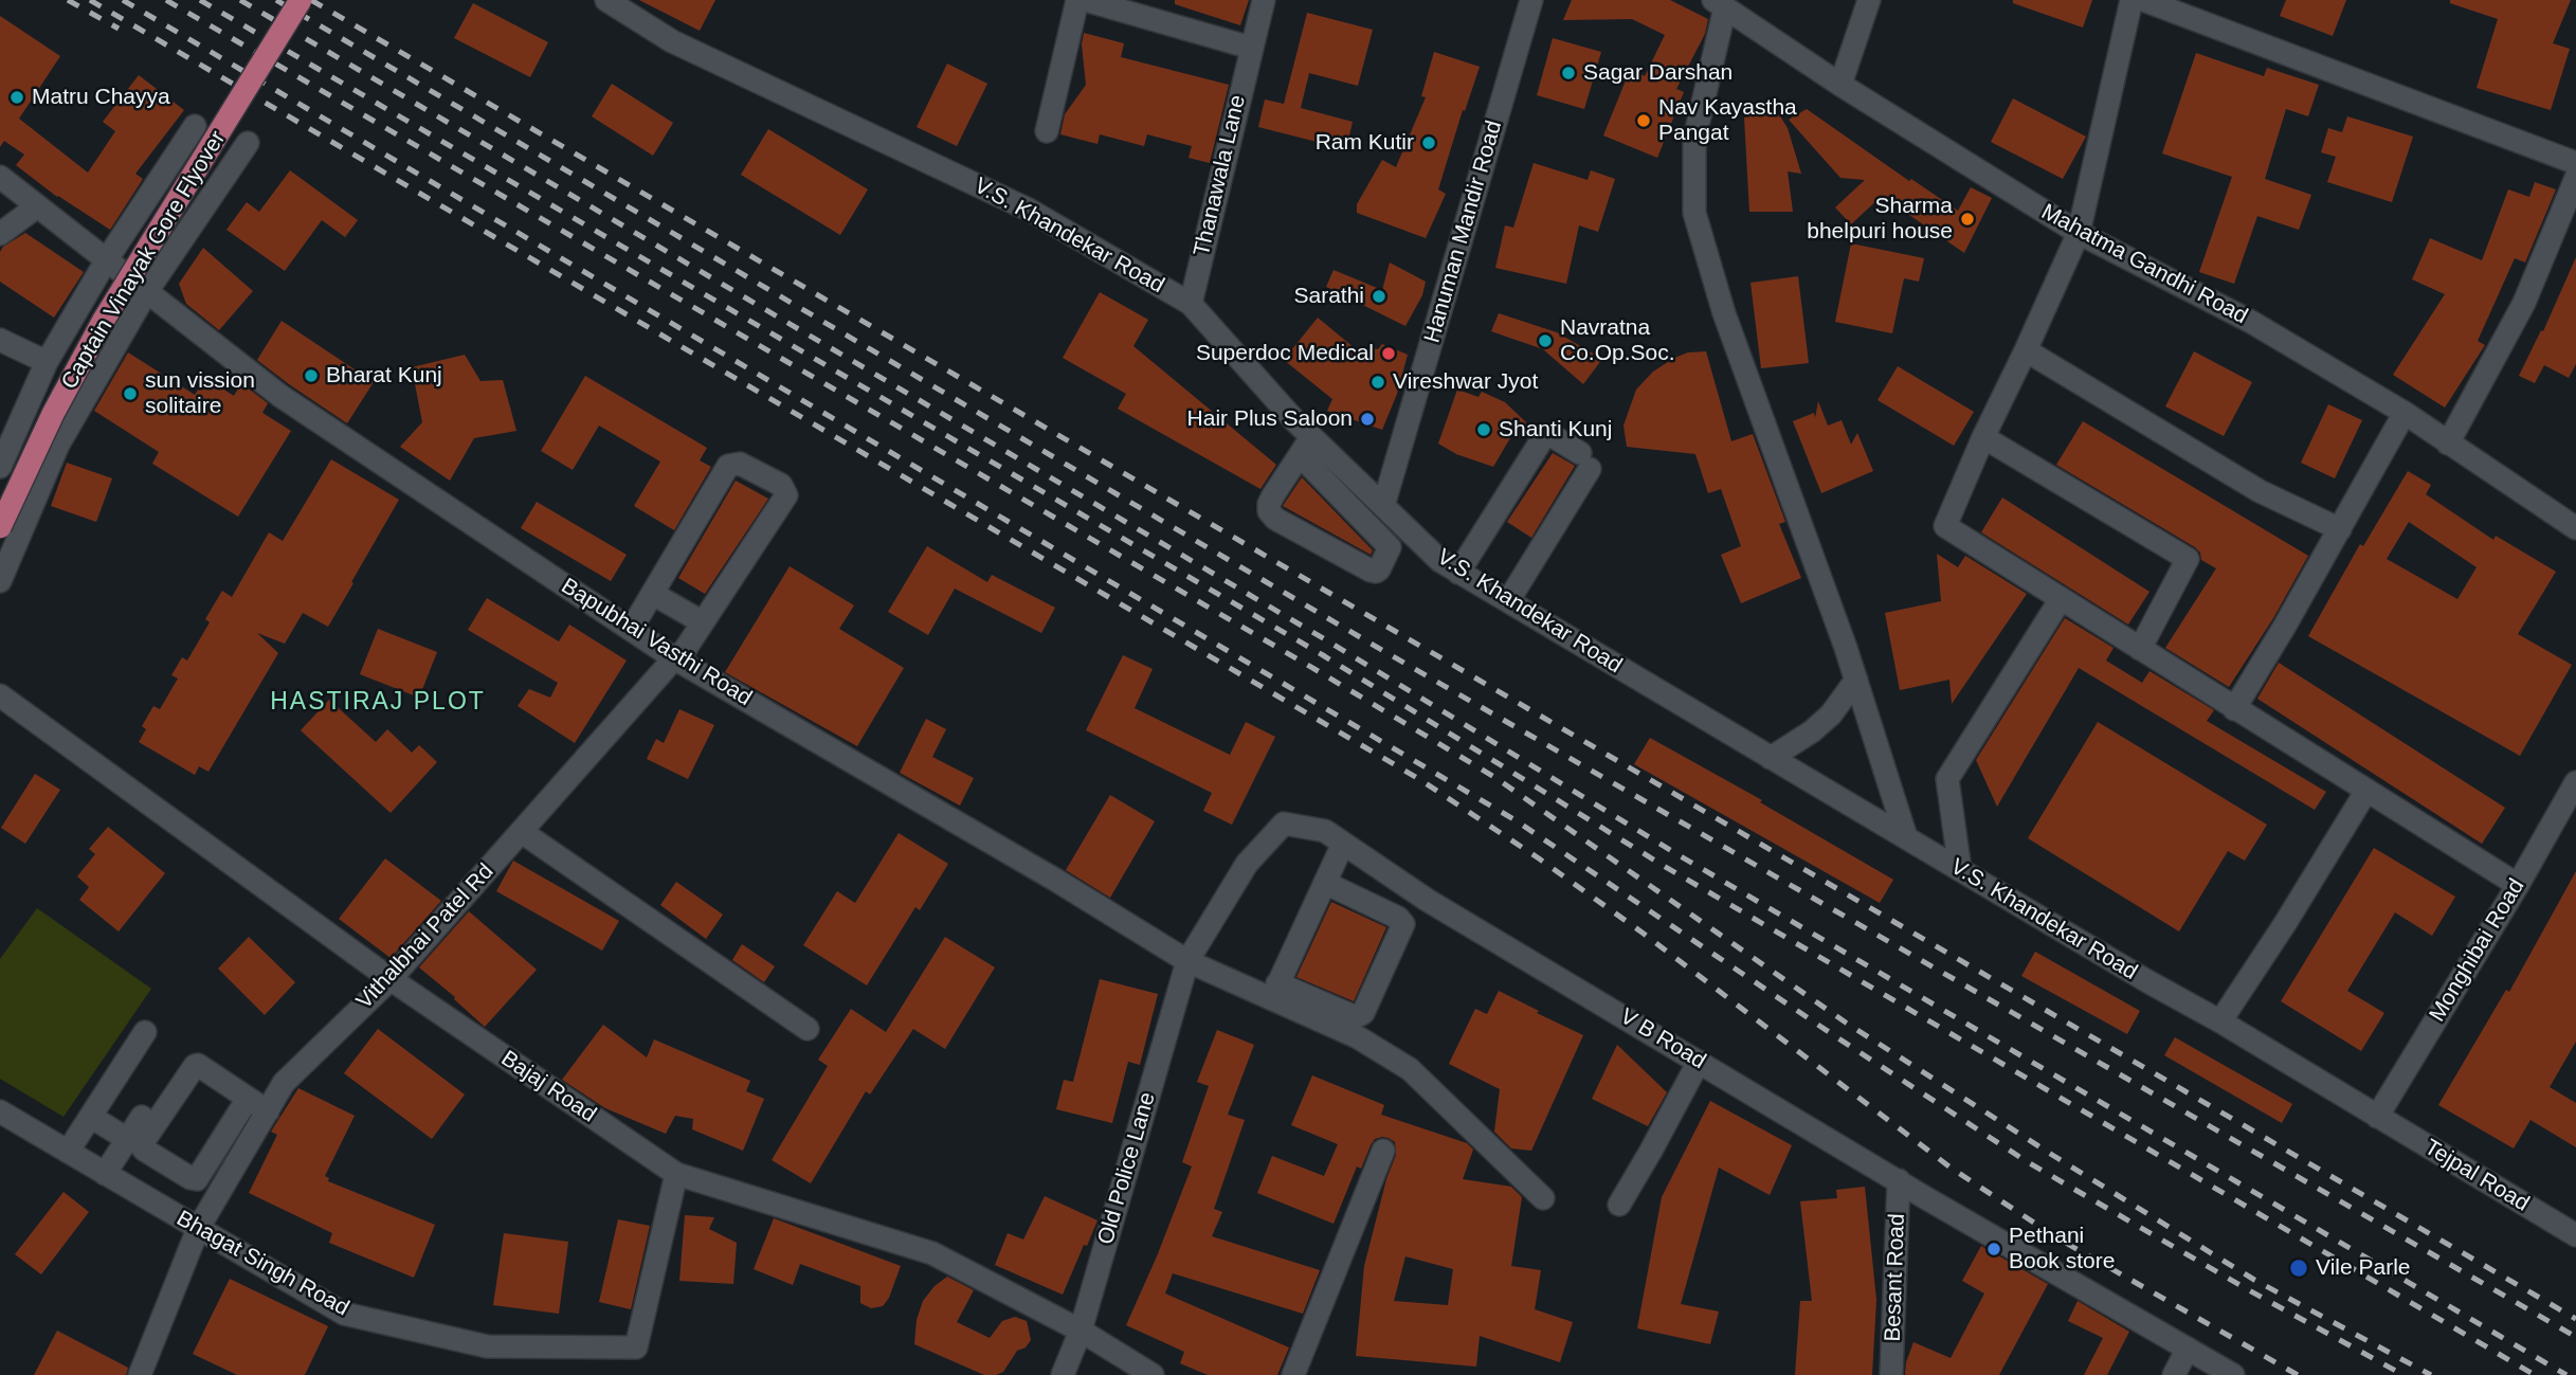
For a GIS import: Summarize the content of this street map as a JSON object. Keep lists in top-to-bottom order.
{
  "streets": {
    "main road": ["Captain Vinayak Gore Flyover"],
    "street": [
      "Thanawala Lane",
      "Hanuman Mandir Road",
      "V.S. Khandekar Road",
      "Mahatma Gandhi Road",
      "Bapubhai Vasthi Road",
      "Vithalbhai Patel Rd",
      "Monghibai Road",
      "V B Road",
      "Bajaj Road",
      "Old Police Lane",
      "Tejpal Road",
      "Bhagat Singh Road",
      "Besant Road"
    ]
  },
  "crossings": [
    ["Thanawala Lane", "V.S. Khandekar Road"],
    ["Hanuman Mandir Road", "V.S. Khandekar Road"],
    ["V.S. Khandekar Road", "Monghibai Road"],
    ["V.S. Khandekar Road", "Tejpal Road"],
    ["Bapubhai Vasthi Road", "Vithalbhai Patel Rd"],
    ["Bapubhai Vasthi Road", "Old Police Lane"],
    ["Vithalbhai Patel Rd", "Bajaj Road"],
    ["Vithalbhai Patel Rd", "Bhagat Singh Road"],
    ["Monghibai Road", "Tejpal Road"],
    ["V B Road", "Old Police Lane"],
    ["V B Road", "Besant Road"],
    ["Bajaj Road", "Old Police Lane"],
    ["Bajaj Road", "Bhagat Singh Road"]
  ],
  "districts": ["HASTIRAJ PLOT"],
  "places": [
    "Sagar Darshan",
    "Matru Chayya",
    "Nav Kayastha Pangat",
    "Ram Kutir",
    "Sharma bhelpuri house",
    "Sarathi",
    "Navratna Co.Op.Soc.",
    "Superdoc Medical",
    "Bharat Kunj",
    "Vireshwar Jyot",
    "sun vission solitaire",
    "Hair Plus Saloon",
    "Shanti Kunj",
    "Pethani Book store",
    "Vile Parle"
  ]
}
